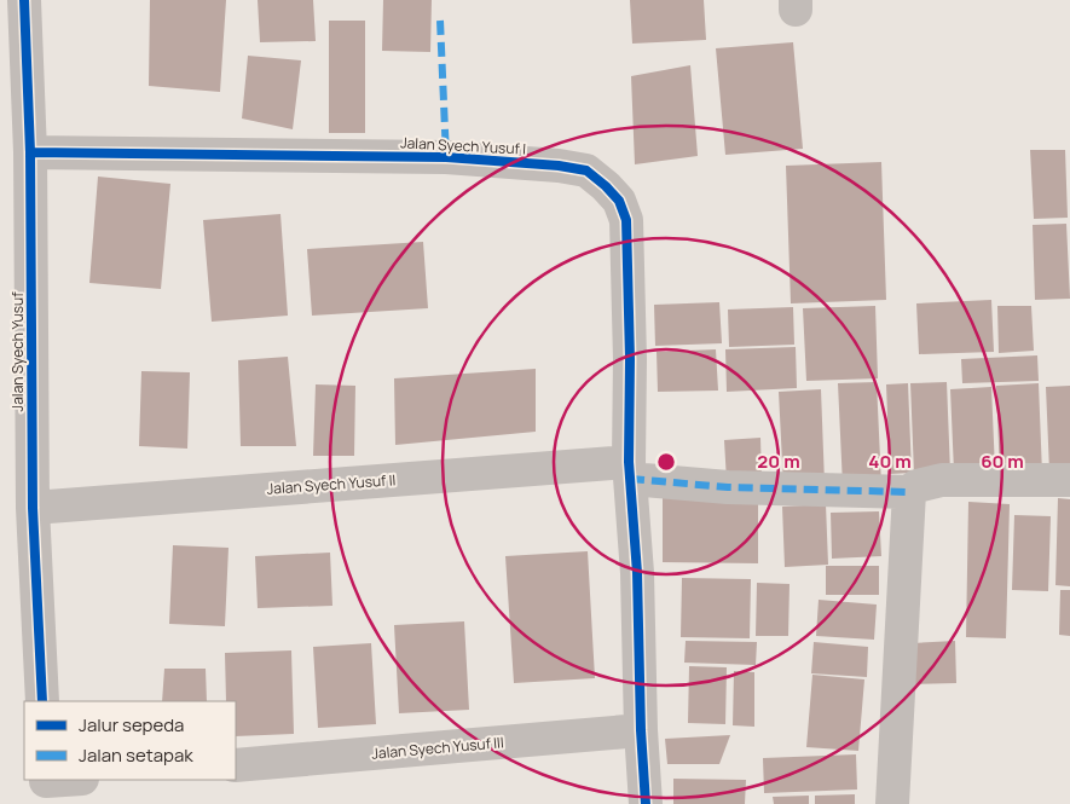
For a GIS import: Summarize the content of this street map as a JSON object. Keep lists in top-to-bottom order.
{
  "streets": {
    "street": [
      "Jalan Syech Yusuf I",
      "Jalan Syech Yusuf",
      "Jalan Syech Yusuf II",
      "Jalan Syech Yusuf III"
    ]
  },
  "crossings": [
    ["Jalan Syech Yusuf I", "Jalan Syech Yusuf"],
    ["Jalan Syech Yusuf I", "Jalan Syech Yusuf II"],
    ["Jalan Syech Yusuf I", "Jalan Syech Yusuf III"],
    ["Jalan Syech Yusuf", "Jalan Syech Yusuf II"]
  ],
  "legend": ["Jalur sepeda", "Jalan setapak"],
  "rings": ["20 m", "40 m", "60 m"]
}
